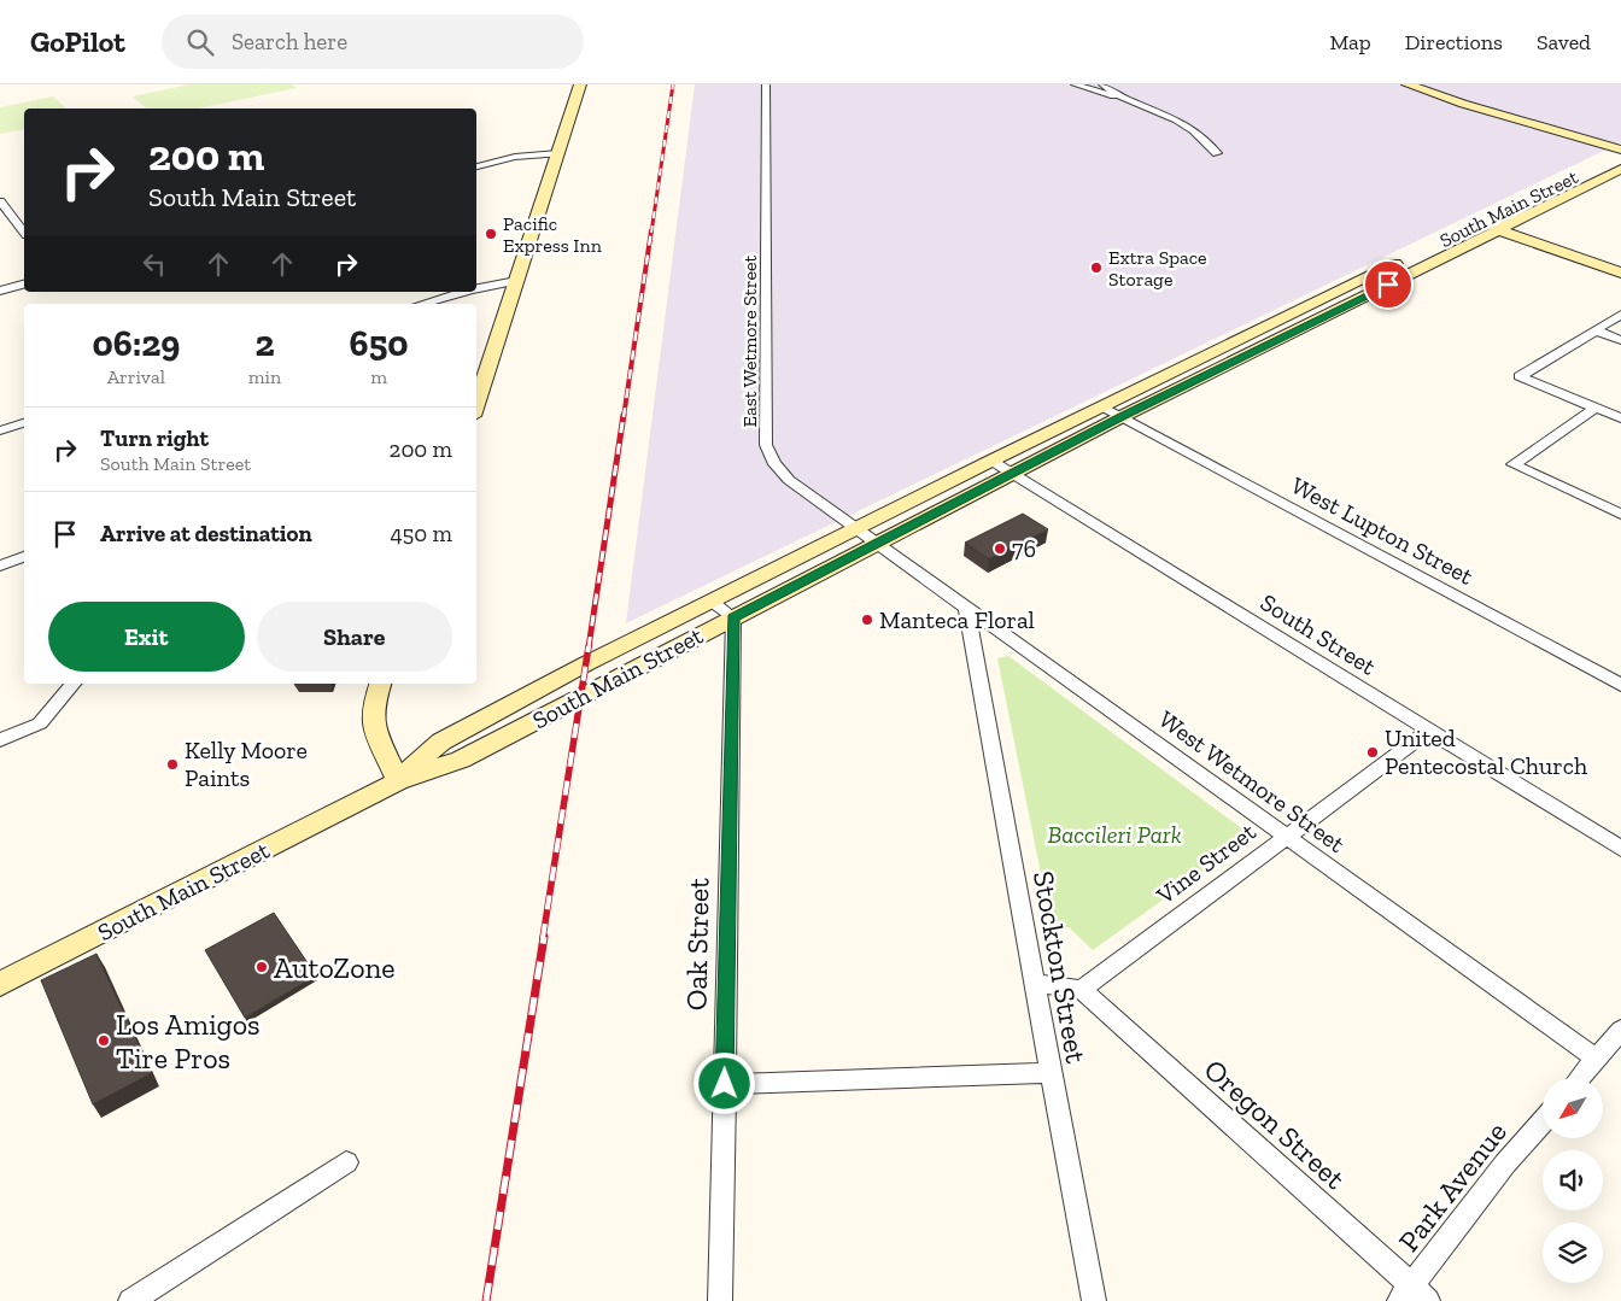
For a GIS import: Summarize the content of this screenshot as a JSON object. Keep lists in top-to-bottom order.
{
  "streets": {
    "main road": ["South Main Street"],
    "street": [
      "East Wetmore Street",
      "West Lupton Street",
      "South Street",
      "West Wetmore Street",
      "Vine Street",
      "Oak Street",
      "Stockton Street",
      "Oregon Street",
      "Park Avenue"
    ]
  },
  "crossings": [
    ["South Main Street", "East Wetmore Street"],
    ["South Main Street", "West Lupton Street"],
    ["South Main Street", "South Street"],
    ["South Main Street", "West Wetmore Street"],
    ["South Main Street", "Oak Street"],
    ["East Wetmore Street", "West Wetmore Street"],
    ["South Street", "Vine Street"],
    ["West Wetmore Street", "Vine Street"],
    ["West Wetmore Street", "Stockton Street"],
    ["Vine Street", "Oregon Street"],
    ["Oregon Street", "Park Avenue"]
  ],
  "parks": ["Baccileri Park"],
  "places": [
    "Pacific Express Inn",
    "Extra Space Storage",
    "76",
    "Manteca Floral",
    "United Pentecostal Church",
    "Kelly Moore Paints",
    "AutoZone",
    "Los Amigos Tire Pros"
  ],
  "north": "bottom left",
  "page": {
    "header": "GoPilot",
    "search": "Search here",
    "nav": ["Map", "Directions", "Saved"],
    "turn": ["200 m", "South Main Street"],
    "eta": [
      "06:29",
      "Arrival",
      "2",
      "min",
      "650",
      "m"
    ],
    "list": [
      {
        "name": "Turn right",
        "note": "South Main Street",
        "value": "200 m"
      },
      {
        "name": "Arrive at destination",
        "value": "450 m"
      }
    ],
    "buttons": ["Exit", "Share"]
  }
}
